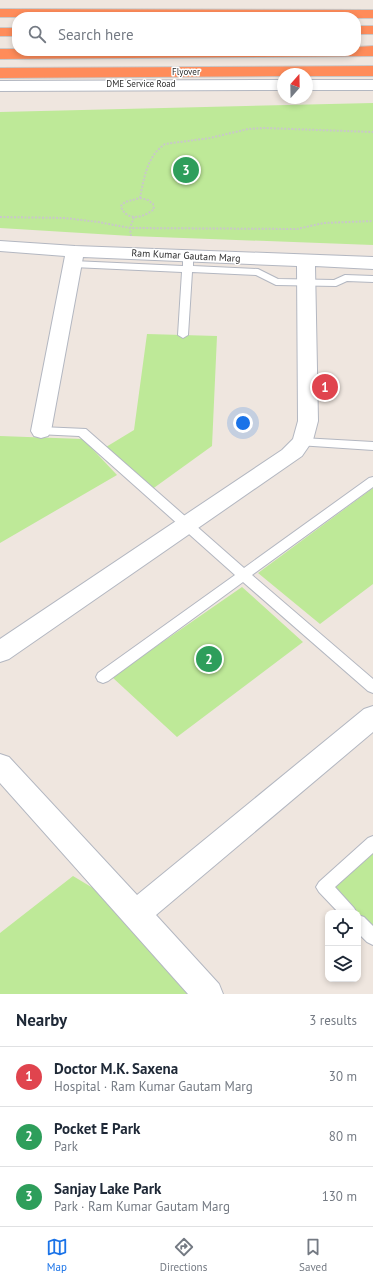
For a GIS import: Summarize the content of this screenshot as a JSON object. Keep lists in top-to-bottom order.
{
  "streets": {
    "highway": ["Flyover"],
    "street": ["DME Service Road", "Ram Kumar Gautam Marg"]
  },
  "north": "top",
  "page": {
    "search": "Search here",
    "pins": ["3", "1", "2"],
    "heading": ["Nearby", "3 results"],
    "list": [
      {
        "mark": "1",
        "name": "Doctor M.K. Saxena",
        "note": "Hospital · Ram Kumar Gautam Marg",
        "value": "30 m"
      },
      {
        "mark": "2",
        "name": "Pocket E Park",
        "note": "Park",
        "value": "80 m"
      },
      {
        "mark": "3",
        "name": "Sanjay Lake Park",
        "note": "Park · Ram Kumar Gautam Marg",
        "value": "130 m"
      }
    ],
    "nav": ["Map", "Directions", "Saved"]
  }
}
